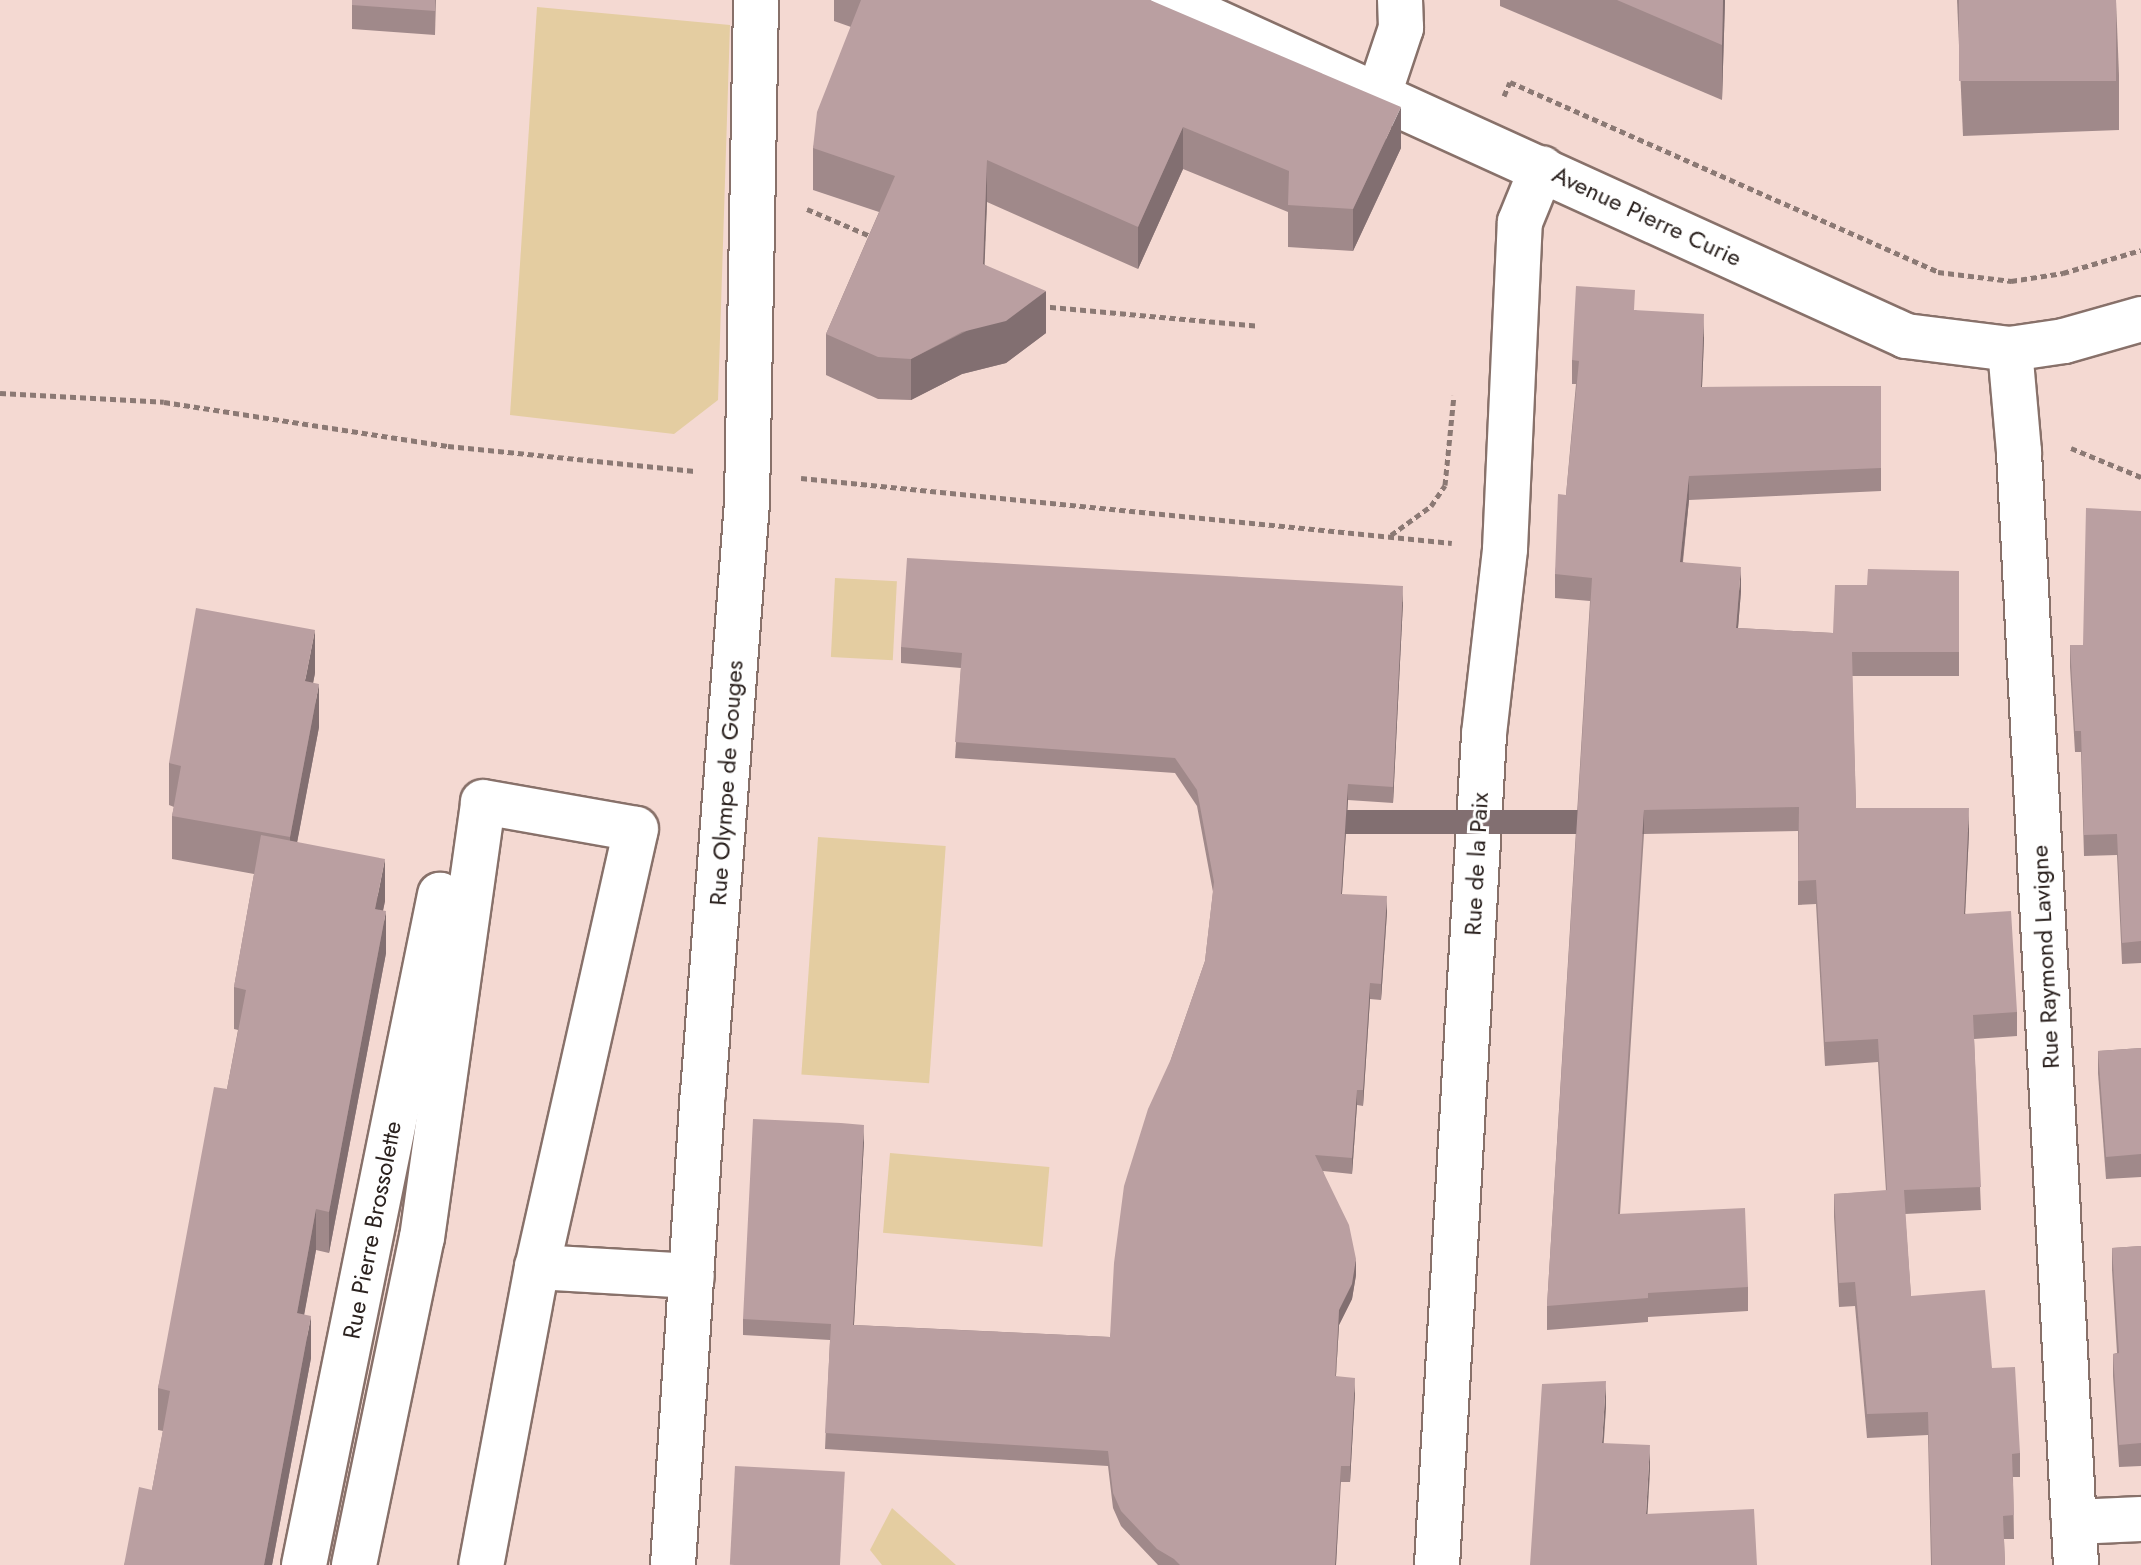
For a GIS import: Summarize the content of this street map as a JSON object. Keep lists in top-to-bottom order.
{
  "streets": {
    "street": [
      "Avenue Pierre Curie",
      "Rue Olympe de Gouges",
      "Rue de la Paix",
      "Rue Raymond Lavigne",
      "Rue Pierre Brossolette"
    ]
  },
  "crossings": [
    ["Avenue Pierre Curie", "Rue de la Paix"],
    ["Avenue Pierre Curie", "Rue Raymond Lavigne"]
  ]
}
